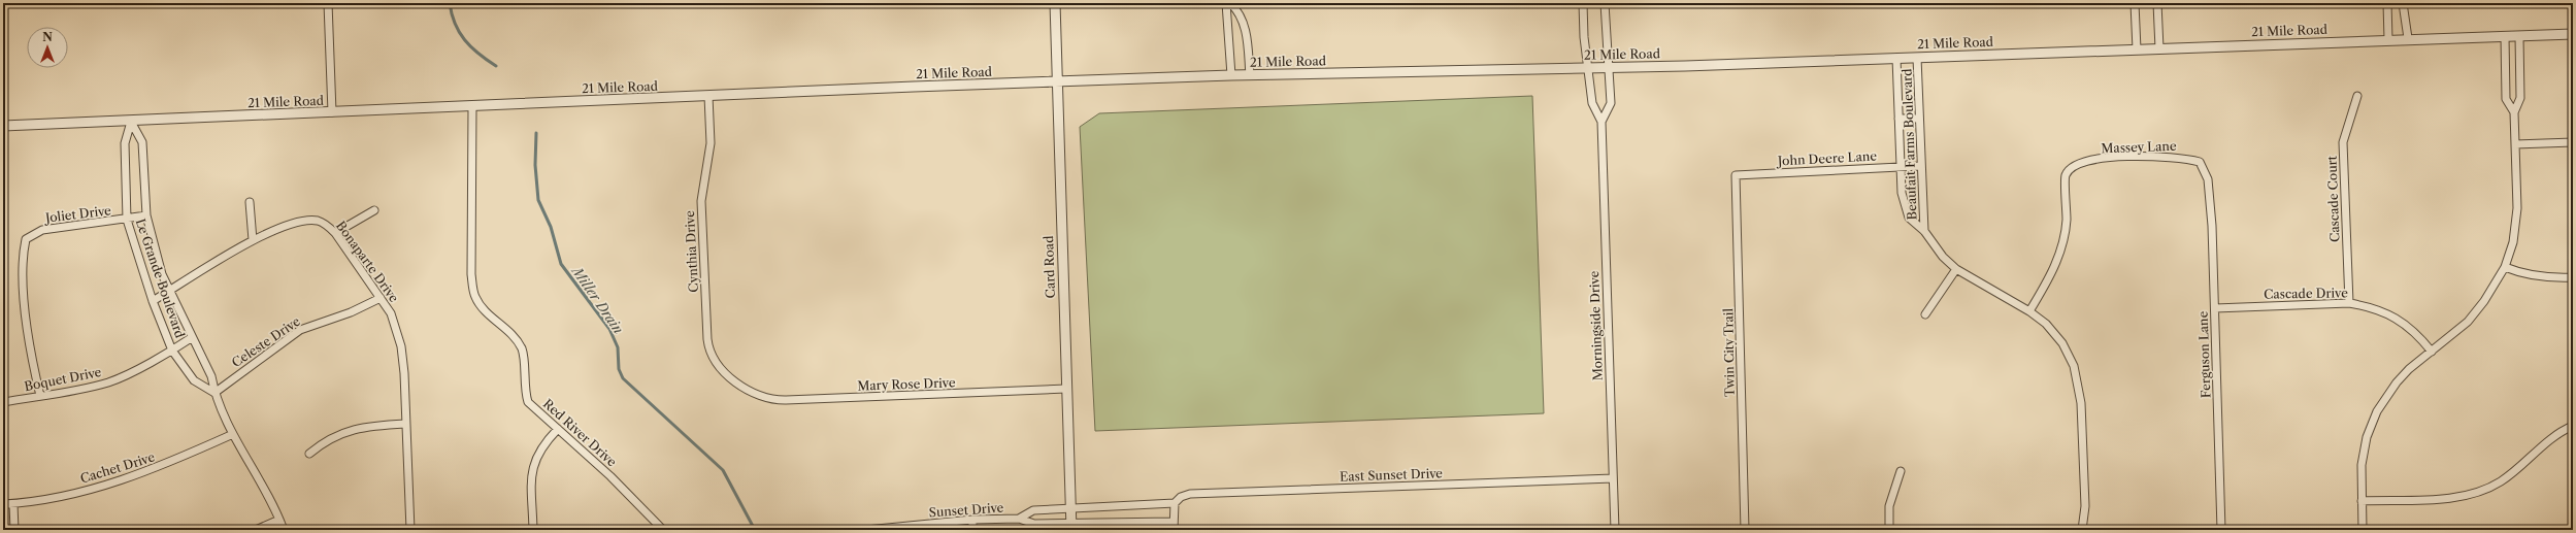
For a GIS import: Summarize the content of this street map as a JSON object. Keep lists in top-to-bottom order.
{
  "streets": {
    "street": [
      "21 Mile Road",
      "Beaufait Farms Boulevard",
      "Massey Lane",
      "John Deere Lane",
      "Cascade Court",
      "Joliet Drive",
      "Cynthia Drive",
      "Bonaparte Drive",
      "Card Road",
      "Le Grande Boulevard",
      "Cascade Drive",
      "Morningside Drive",
      "Celeste Drive",
      "Twin City Trail",
      "Ferguson Lane",
      "Boquet Drive",
      "Mary Rose Drive",
      "Red River Drive",
      "Cachet Drive",
      "East Sunset Drive",
      "Sunset Drive"
    ]
  },
  "crossings": [
    ["21 Mile Road", "Beaufait Farms Boulevard"],
    ["21 Mile Road", "Cynthia Drive"],
    ["21 Mile Road", "Card Road"],
    ["21 Mile Road", "Le Grande Boulevard"],
    ["21 Mile Road", "Morningside Drive"],
    ["21 Mile Road", "Red River Drive"],
    ["Beaufait Farms Boulevard", "Massey Lane"],
    ["Beaufait Farms Boulevard", "John Deere Lane"],
    ["Massey Lane", "Ferguson Lane"],
    ["John Deere Lane", "Twin City Trail"],
    ["Cascade Court", "Cascade Drive"],
    ["Joliet Drive", "Le Grande Boulevard"],
    ["Joliet Drive", "Boquet Drive"],
    ["Cynthia Drive", "Mary Rose Drive"],
    ["Bonaparte Drive", "Le Grande Boulevard"],
    ["Bonaparte Drive", "Celeste Drive"],
    ["Card Road", "Mary Rose Drive"],
    ["Card Road", "East Sunset Drive"],
    ["Card Road", "Sunset Drive"],
    ["Le Grande Boulevard", "Celeste Drive"],
    ["Le Grande Boulevard", "Boquet Drive"],
    ["Le Grande Boulevard", "Cachet Drive"],
    ["Cascade Drive", "Ferguson Lane"],
    ["Morningside Drive", "East Sunset Drive"],
    ["East Sunset Drive", "Sunset Drive"]
  ],
  "water": ["Miller Drain"],
  "north": "top"
}
